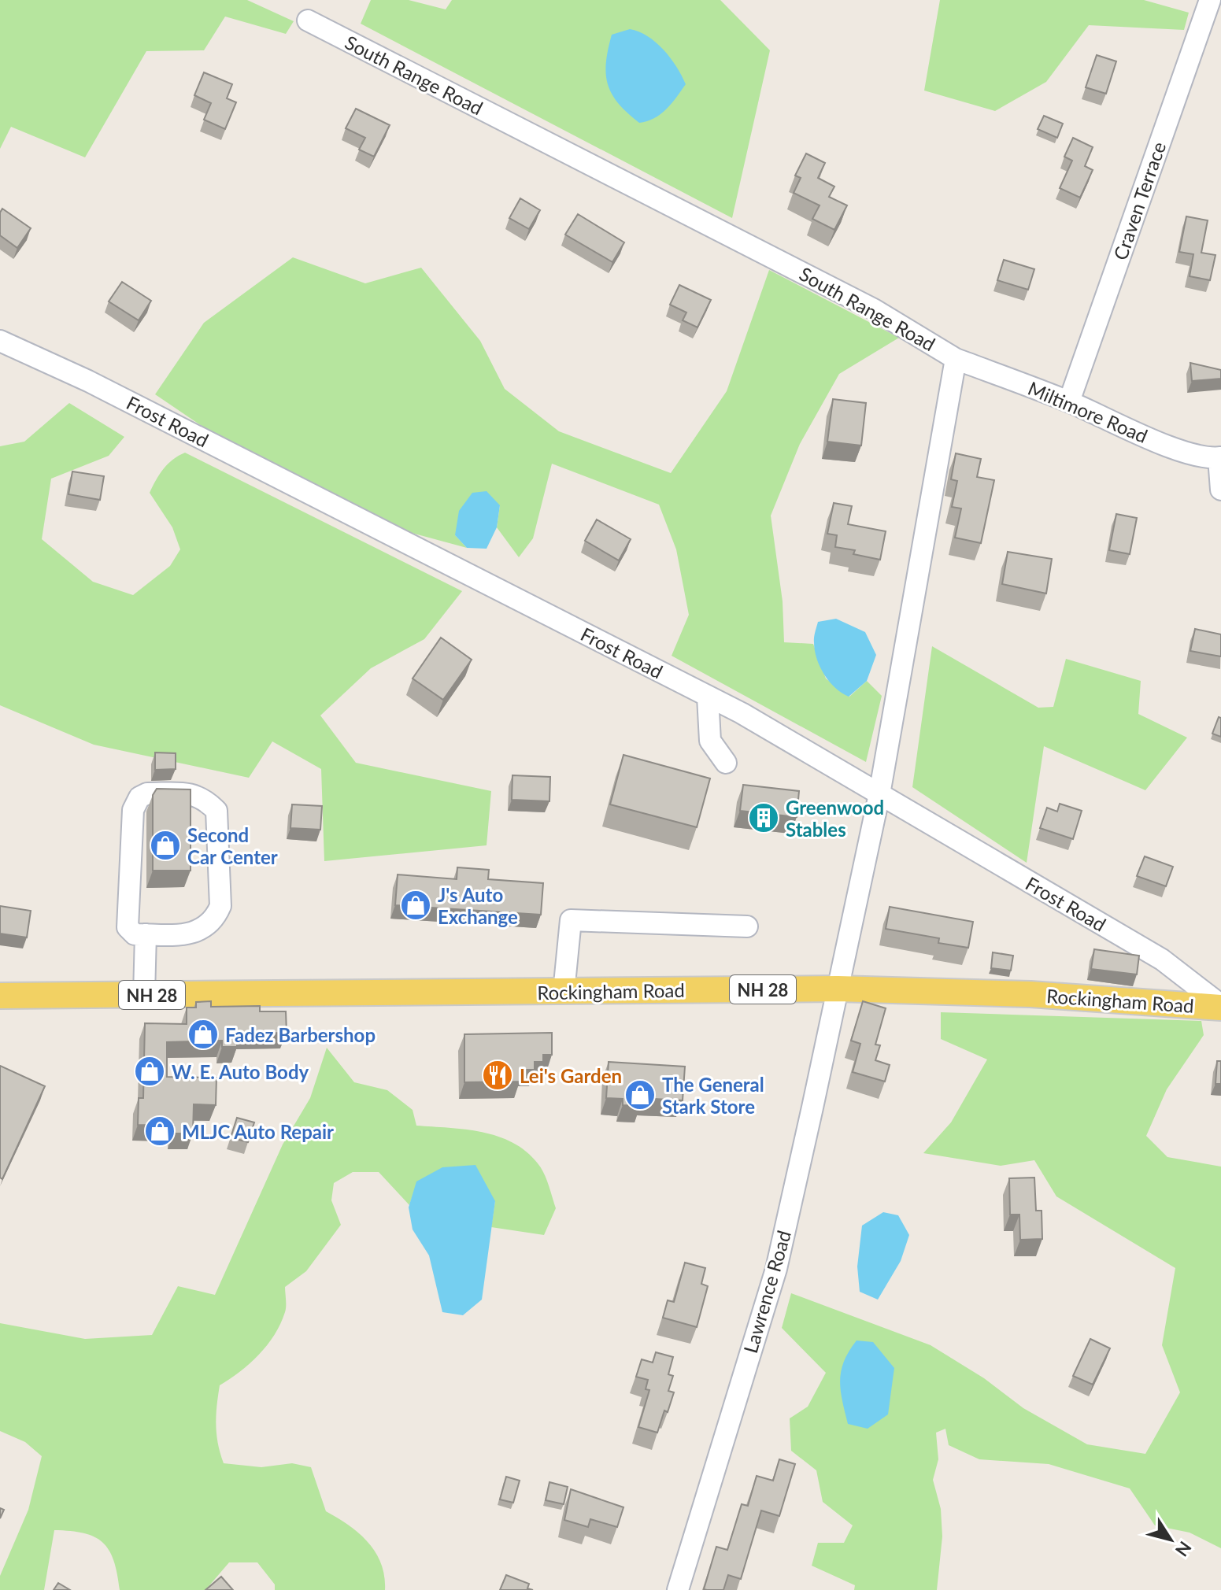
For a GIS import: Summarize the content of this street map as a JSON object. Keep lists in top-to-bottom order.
{
  "streets": {
    "main road": ["NH 28", "Rockingham Road"],
    "street": [
      "South Range Road",
      "Craven Terrace",
      "Miltimore Road",
      "Frost Road",
      "Lawrence Road"
    ]
  },
  "crossings": [
    ["South Range Road", "Miltimore Road"],
    ["South Range Road", "Frost Road"],
    ["South Range Road", "Rockingham Road"],
    ["South Range Road", "Lawrence Road"],
    ["Craven Terrace", "Miltimore Road"],
    ["Frost Road", "Rockingham Road"],
    ["Rockingham Road", "Lawrence Road"]
  ],
  "places": {
    "building": ["Greenwood Stables"],
    "shop": [
      "Second Car Center",
      "J's Auto Exchange",
      "Fadez Barbershop",
      "W. E. Auto Body",
      "The General Stark Store",
      "MLJC Auto Repair"
    ],
    "restaurant": ["Lei's Garden"]
  },
  "north": "bottom right"
}
